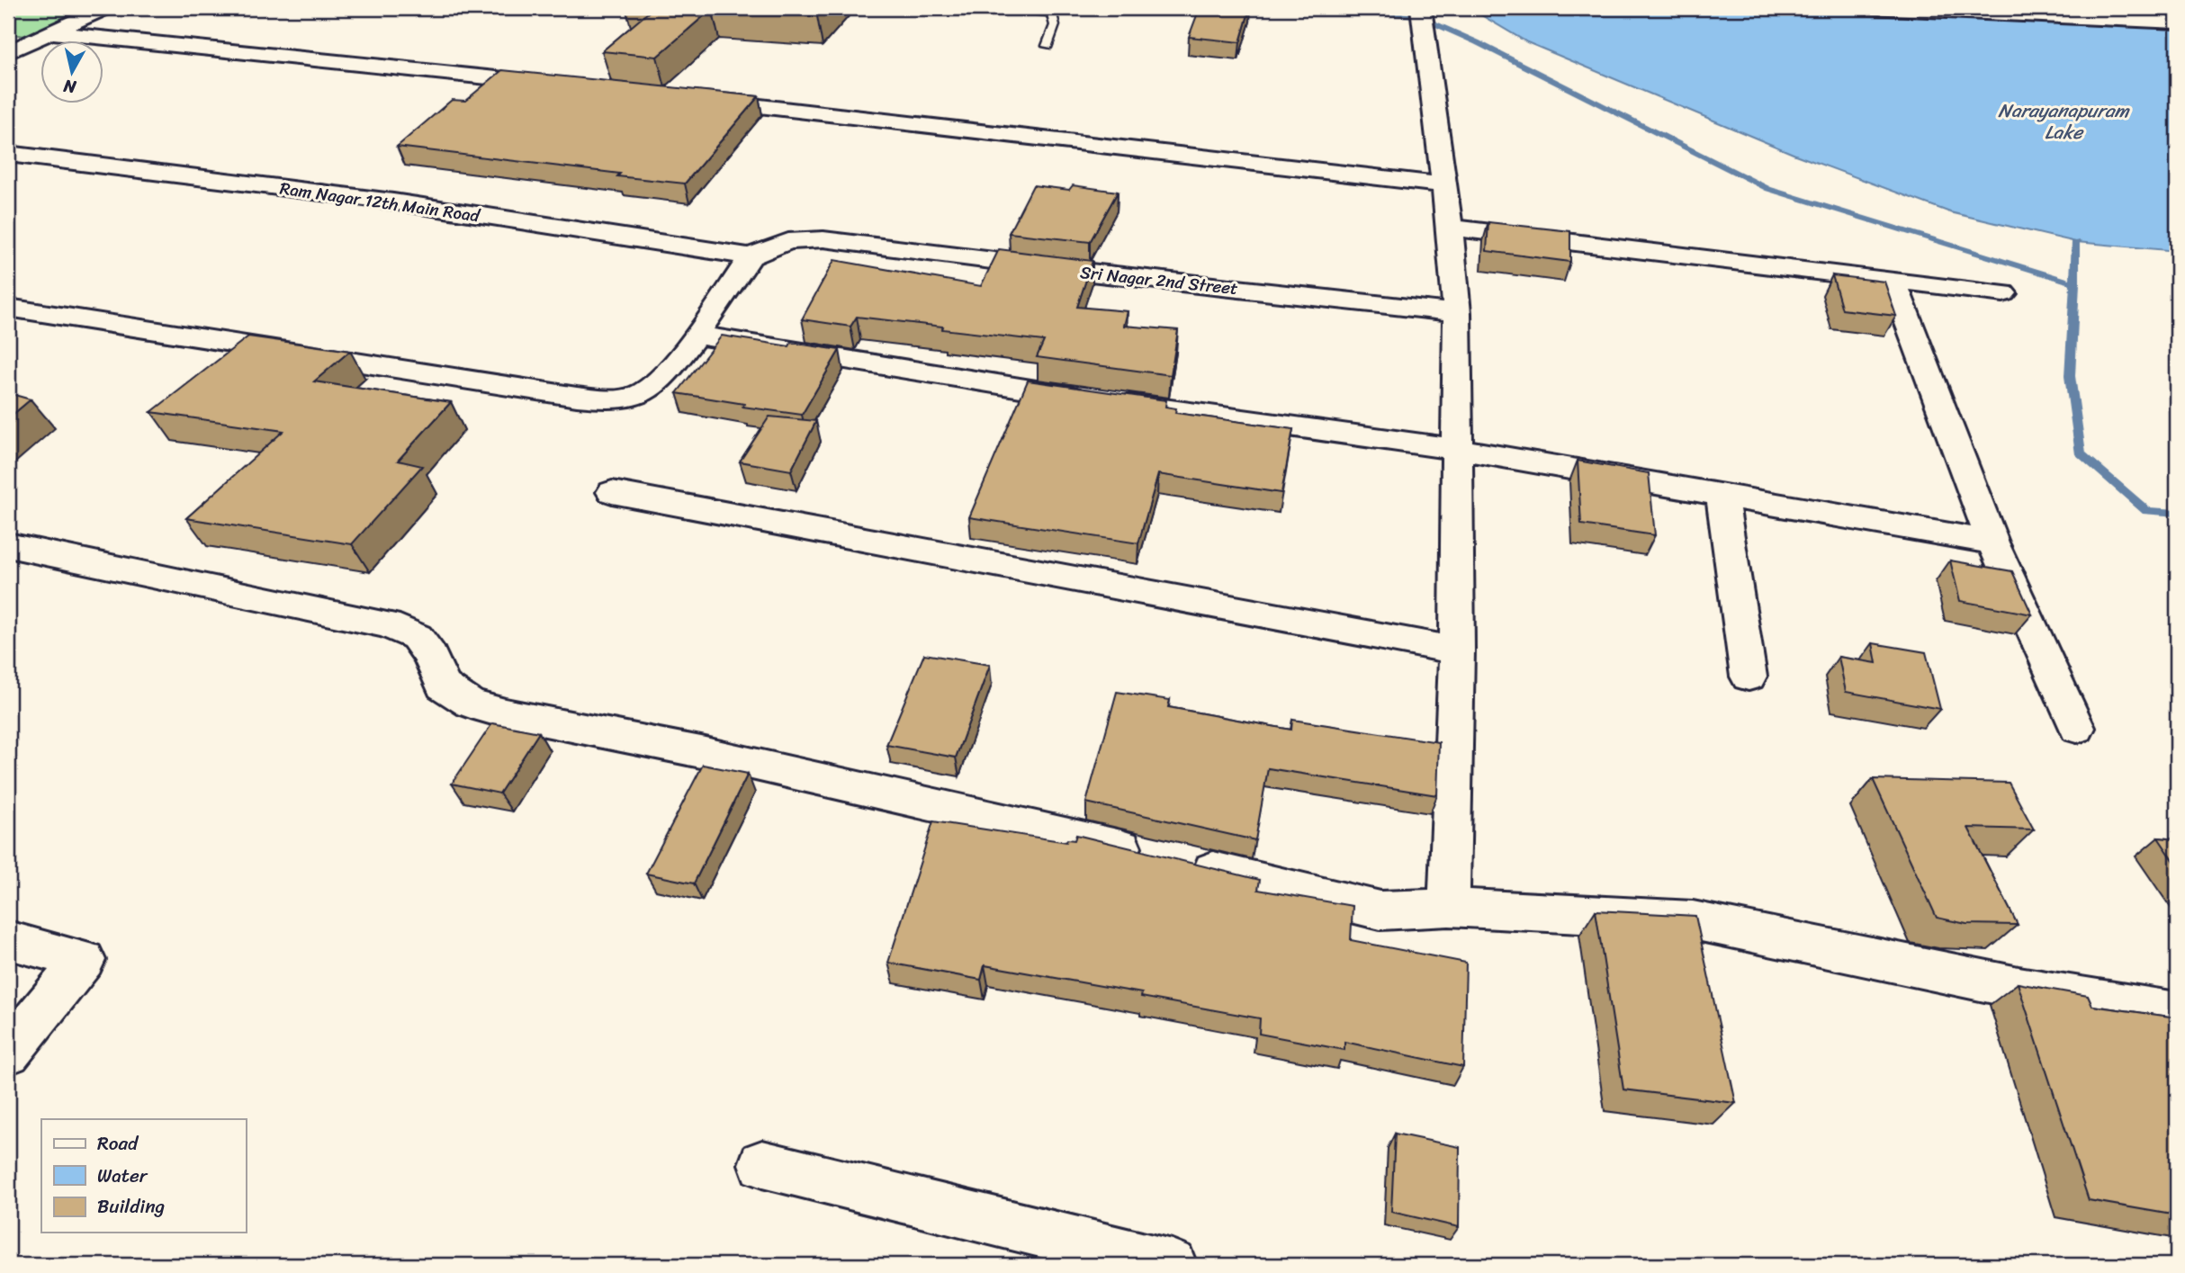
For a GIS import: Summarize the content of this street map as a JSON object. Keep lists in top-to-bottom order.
{
  "streets": {
    "street": ["Ram Nagar 12th Main Road", "Sri Nagar 2nd Street"]
  },
  "crossings": [
    ["Ram Nagar 12th Main Road", "Sri Nagar 2nd Street"]
  ],
  "water": ["Narayanapuram Lake"],
  "legend": ["Road", "Water", "Building"],
  "north": "bottom"
}
